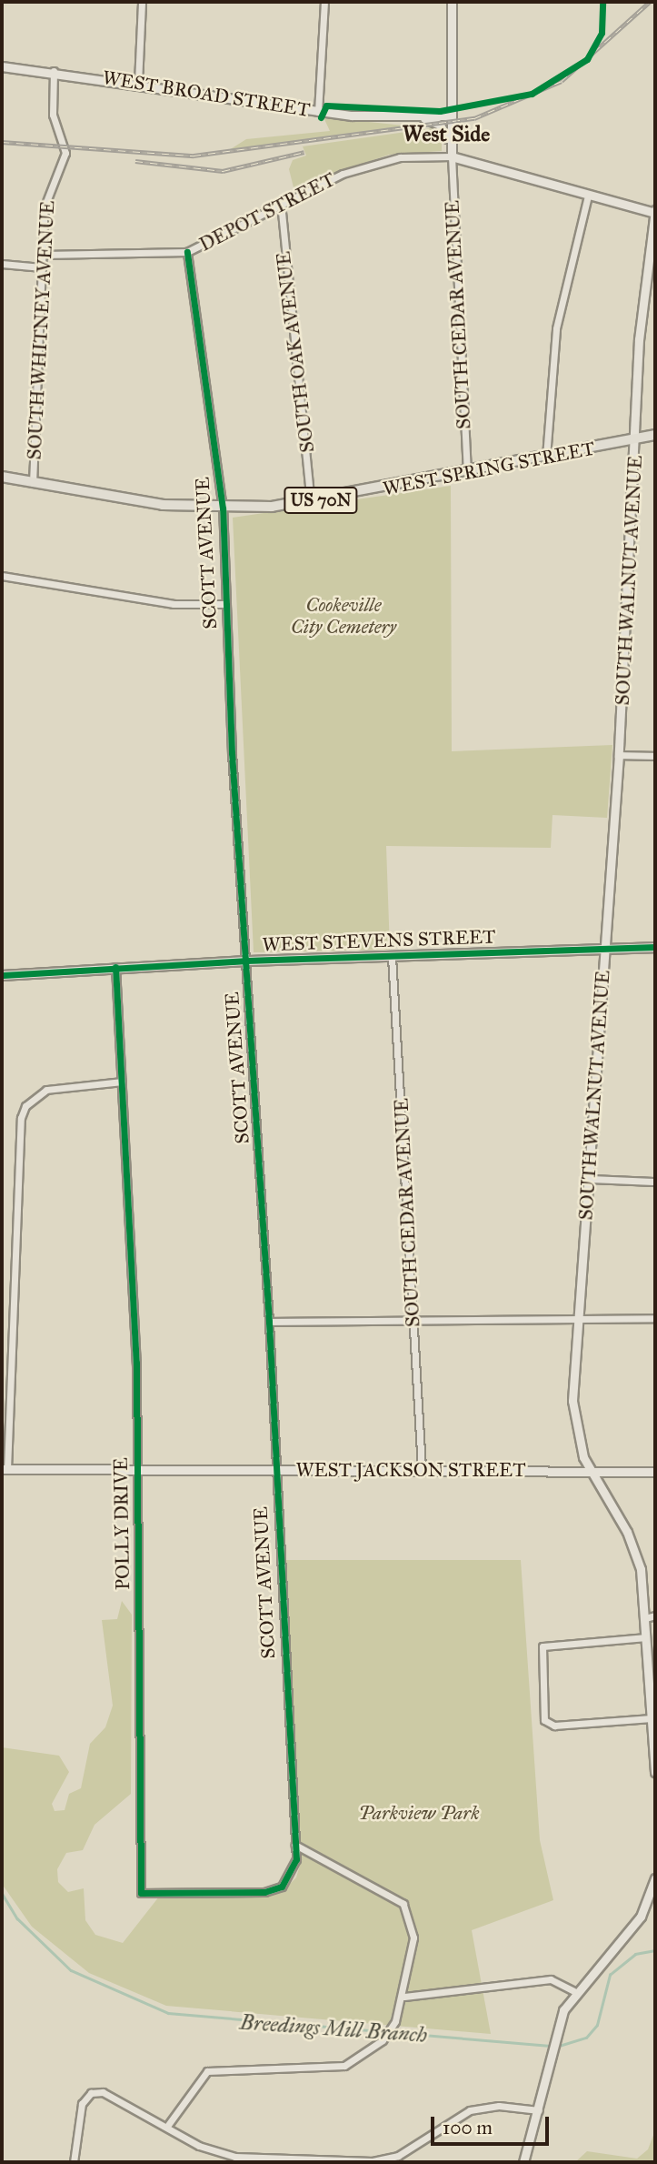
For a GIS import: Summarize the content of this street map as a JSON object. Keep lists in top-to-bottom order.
{
  "streets": {
    "main road": ["WEST SPRING STREET", "US 70N"],
    "street": [
      "WEST BROAD STREET",
      "DEPOT STREET",
      "SOUTH CEDAR AVENUE",
      "SOUTH WHITNEY AVENUE",
      "SOUTH OAK AVENUE",
      "SCOTT AVENUE",
      "SOUTH WALNUT AVENUE",
      "WEST STEVENS STREET",
      "WEST JACKSON STREET",
      "POLLY DRIVE"
    ]
  },
  "crossings": [
    ["WEST BROAD STREET", "SOUTH WHITNEY AVENUE"],
    ["DEPOT STREET", "SOUTH CEDAR AVENUE"],
    ["DEPOT STREET", "SOUTH WHITNEY AVENUE"],
    ["DEPOT STREET", "SOUTH OAK AVENUE"],
    ["DEPOT STREET", "SCOTT AVENUE"],
    ["SOUTH CEDAR AVENUE", "WEST SPRING STREET"],
    ["SOUTH CEDAR AVENUE", "WEST STEVENS STREET"],
    ["SOUTH CEDAR AVENUE", "WEST JACKSON STREET"],
    ["SOUTH WHITNEY AVENUE", "WEST SPRING STREET"],
    ["SOUTH OAK AVENUE", "WEST SPRING STREET"],
    ["WEST SPRING STREET", "US 70N"],
    ["WEST SPRING STREET", "SCOTT AVENUE"],
    ["WEST SPRING STREET", "SOUTH WALNUT AVENUE"],
    ["US 70N", "SOUTH WALNUT AVENUE"],
    ["SCOTT AVENUE", "WEST STEVENS STREET"],
    ["SCOTT AVENUE", "WEST JACKSON STREET"],
    ["SCOTT AVENUE", "POLLY DRIVE"],
    ["SOUTH WALNUT AVENUE", "WEST STEVENS STREET"],
    ["SOUTH WALNUT AVENUE", "WEST JACKSON STREET"],
    ["WEST STEVENS STREET", "POLLY DRIVE"],
    ["WEST JACKSON STREET", "POLLY DRIVE"]
  ],
  "districts": ["West Side"],
  "water": ["Breedings Mill Branch"],
  "parks": ["Cookeville City Cemetery", "Parkview Park"],
  "scale_bar": "100 m"
}
